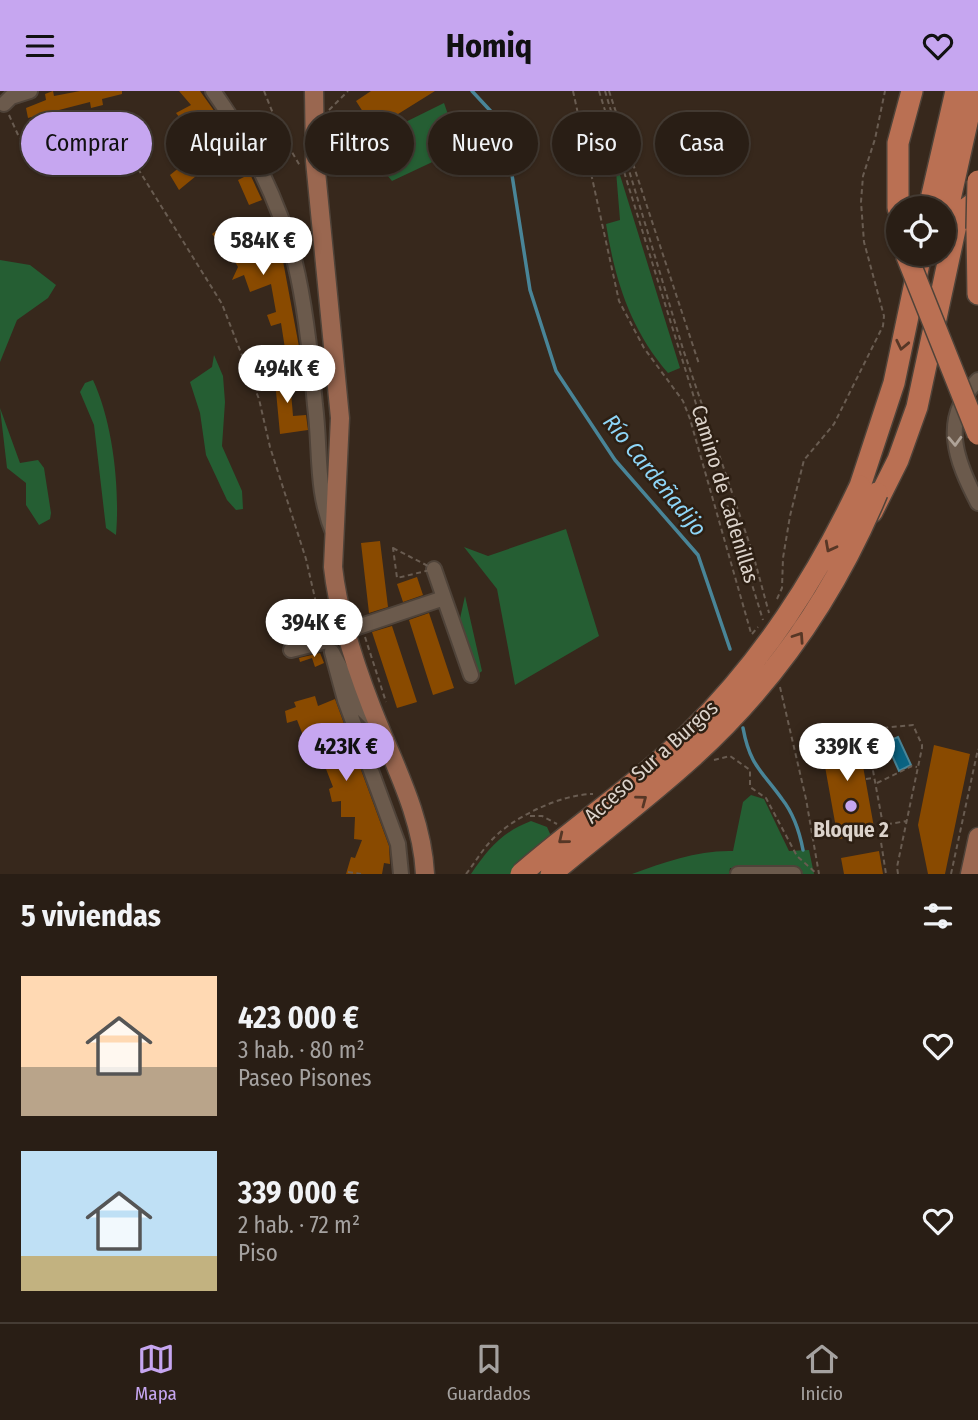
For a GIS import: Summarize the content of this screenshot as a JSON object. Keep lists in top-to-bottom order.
{
  "streets": {
    "highway": ["Acceso Sur a Burgos"],
    "path": ["Camino de Cadenillas"]
  },
  "water": ["Río Cardeñadijo"],
  "places": ["Bloque 2"],
  "page": {
    "header": "Homiq",
    "chip": [
      "Comprar",
      "Alquilar",
      "Filtros",
      "Nuevo",
      "Piso",
      "Casa"
    ],
    "price": [
      "584K €",
      "494K €",
      "394K €",
      "423K €",
      "339K €"
    ],
    "heading": "5 viviendas",
    "list": [
      {
        "name": "423 000 €",
        "note": "3 hab. · 80 m² · Paseo Pisones"
      },
      {
        "name": "339 000 €",
        "note": "2 hab. · 72 m² · Piso"
      }
    ],
    "tabs": ["Mapa", "Guardados", "Inicio"]
  }
}
